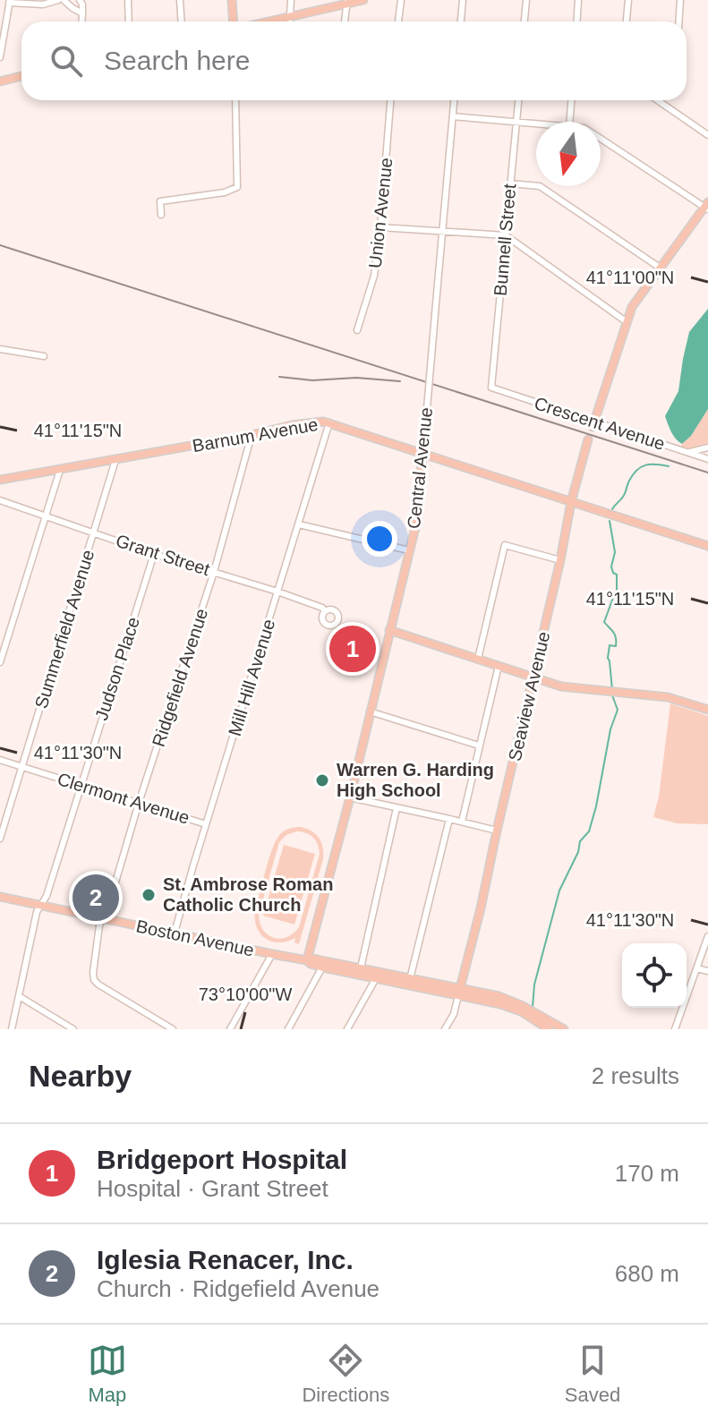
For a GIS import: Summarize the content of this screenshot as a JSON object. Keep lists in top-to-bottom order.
{
  "streets": {
    "main road": [
      "Barnum Avenue",
      "Central Avenue",
      "Seaview Avenue",
      "Boston Avenue"
    ],
    "street": [
      "Union Avenue",
      "Bunnell Street",
      "Crescent Avenue",
      "Grant Street",
      "Summerfield Avenue",
      "Judson Place",
      "Ridgefield Avenue",
      "Mill Hill Avenue",
      "Clermont Avenue"
    ]
  },
  "crossings": [
    ["Bunnell Street", "Crescent Avenue"],
    ["Barnum Avenue", "Central Avenue"],
    ["Barnum Avenue", "Summerfield Avenue"],
    ["Barnum Avenue", "Ridgefield Avenue"],
    ["Barnum Avenue", "Mill Hill Avenue"],
    ["Barnum Avenue", "Seaview Avenue"],
    ["Central Avenue", "Boston Avenue"],
    ["Grant Street", "Summerfield Avenue"],
    ["Grant Street", "Judson Place"],
    ["Grant Street", "Ridgefield Avenue"],
    ["Grant Street", "Mill Hill Avenue"],
    ["Summerfield Avenue", "Clermont Avenue"],
    ["Judson Place", "Clermont Avenue"],
    ["Judson Place", "Boston Avenue"],
    ["Ridgefield Avenue", "Clermont Avenue"],
    ["Ridgefield Avenue", "Boston Avenue"],
    ["Mill Hill Avenue", "Clermont Avenue"],
    ["Mill Hill Avenue", "Boston Avenue"],
    ["Seaview Avenue", "Boston Avenue"]
  ],
  "places": ["Warren G. Harding High School", "St. Ambrose Roman Catholic Church"],
  "north": "bottom",
  "page": {
    "search": "Search here",
    "pins": ["1", "2"],
    "heading": ["Nearby", "2 results"],
    "list": [
      {
        "mark": "1",
        "name": "Bridgeport Hospital",
        "note": "Hospital · Grant Street",
        "value": "170 m"
      },
      {
        "mark": "2",
        "name": "Iglesia Renacer, Inc.",
        "note": "Church · Ridgefield Avenue",
        "value": "680 m"
      }
    ],
    "nav": ["Map", "Directions", "Saved"]
  },
  "coordinates": [
    "41°11'00\"N",
    "41°11'15\"N",
    "41°11'30\"N",
    "73°10'00\"W"
  ]
}
